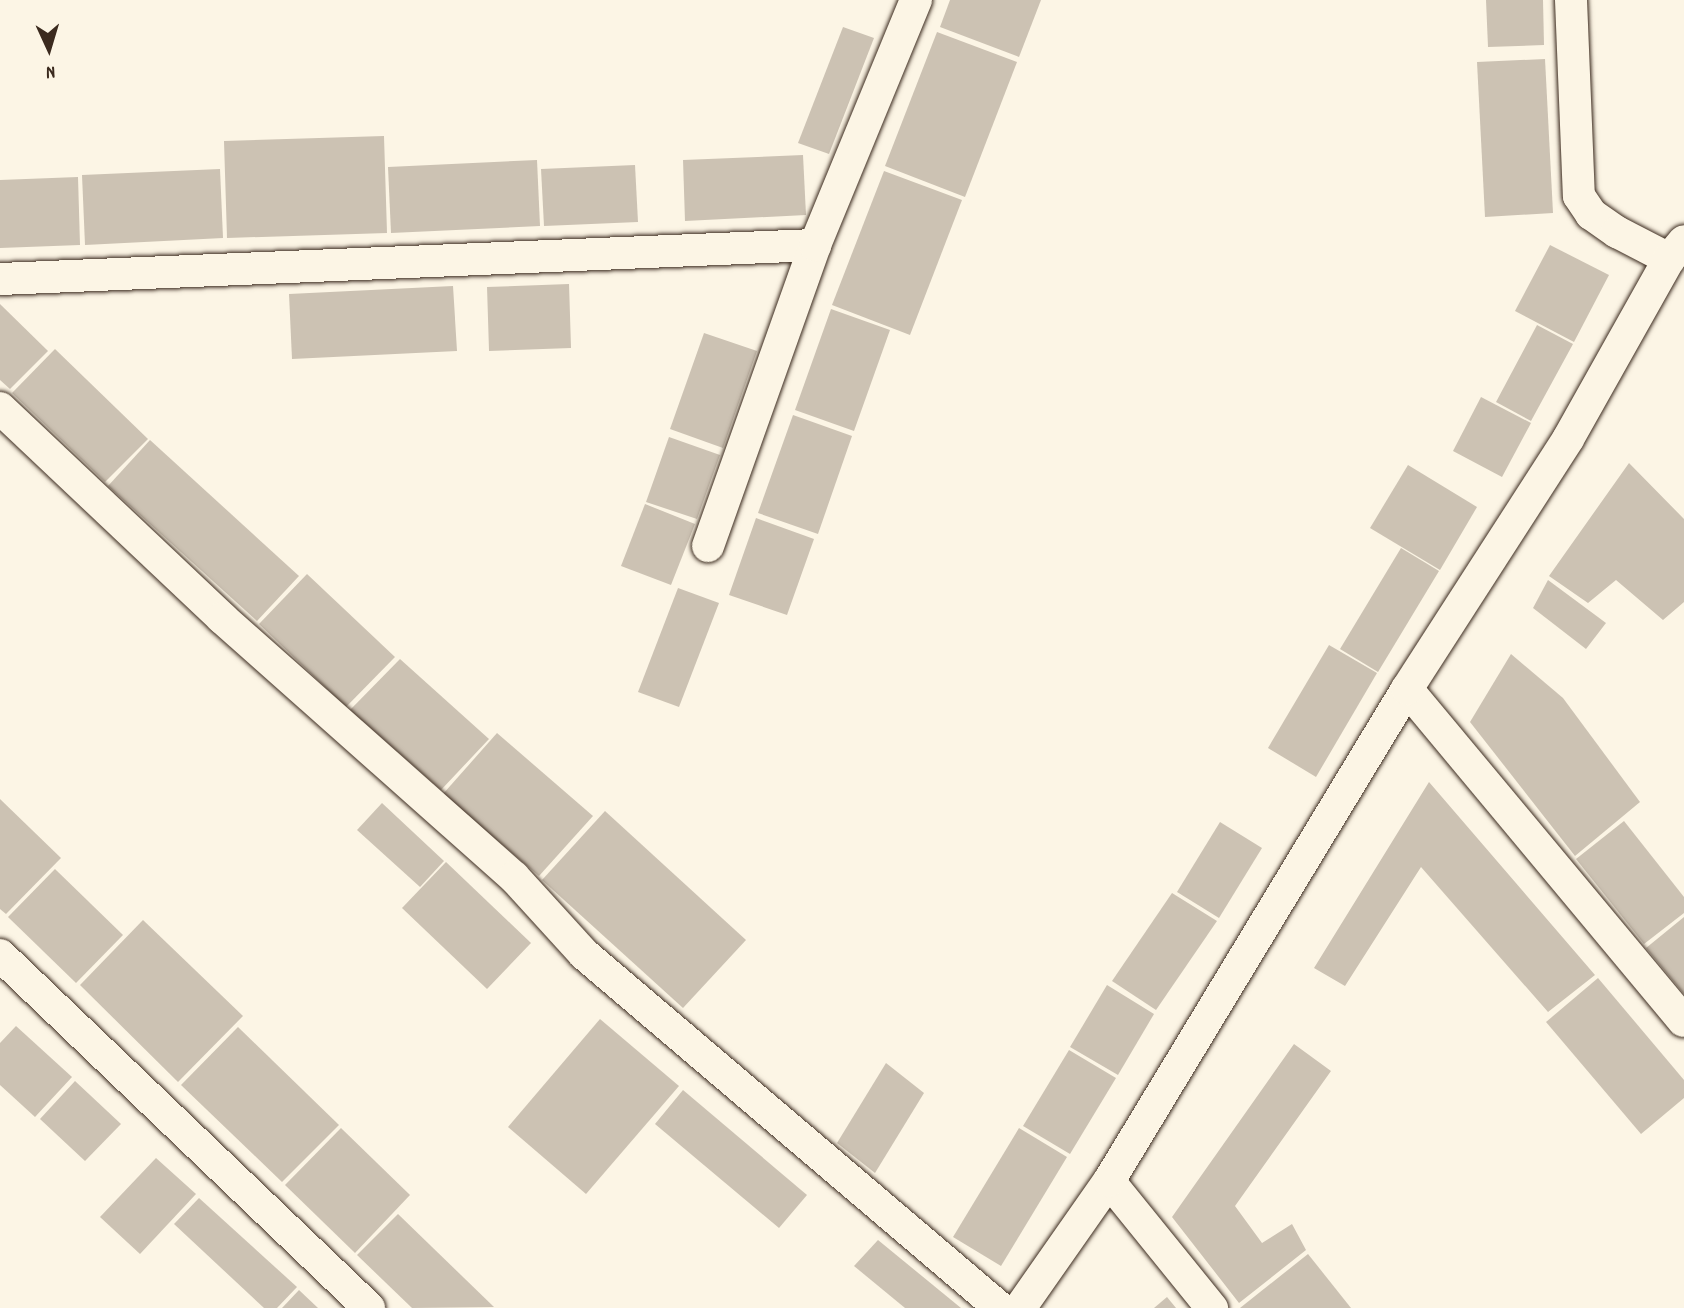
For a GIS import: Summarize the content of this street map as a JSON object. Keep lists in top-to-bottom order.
{
  "north": "bottom"
}
